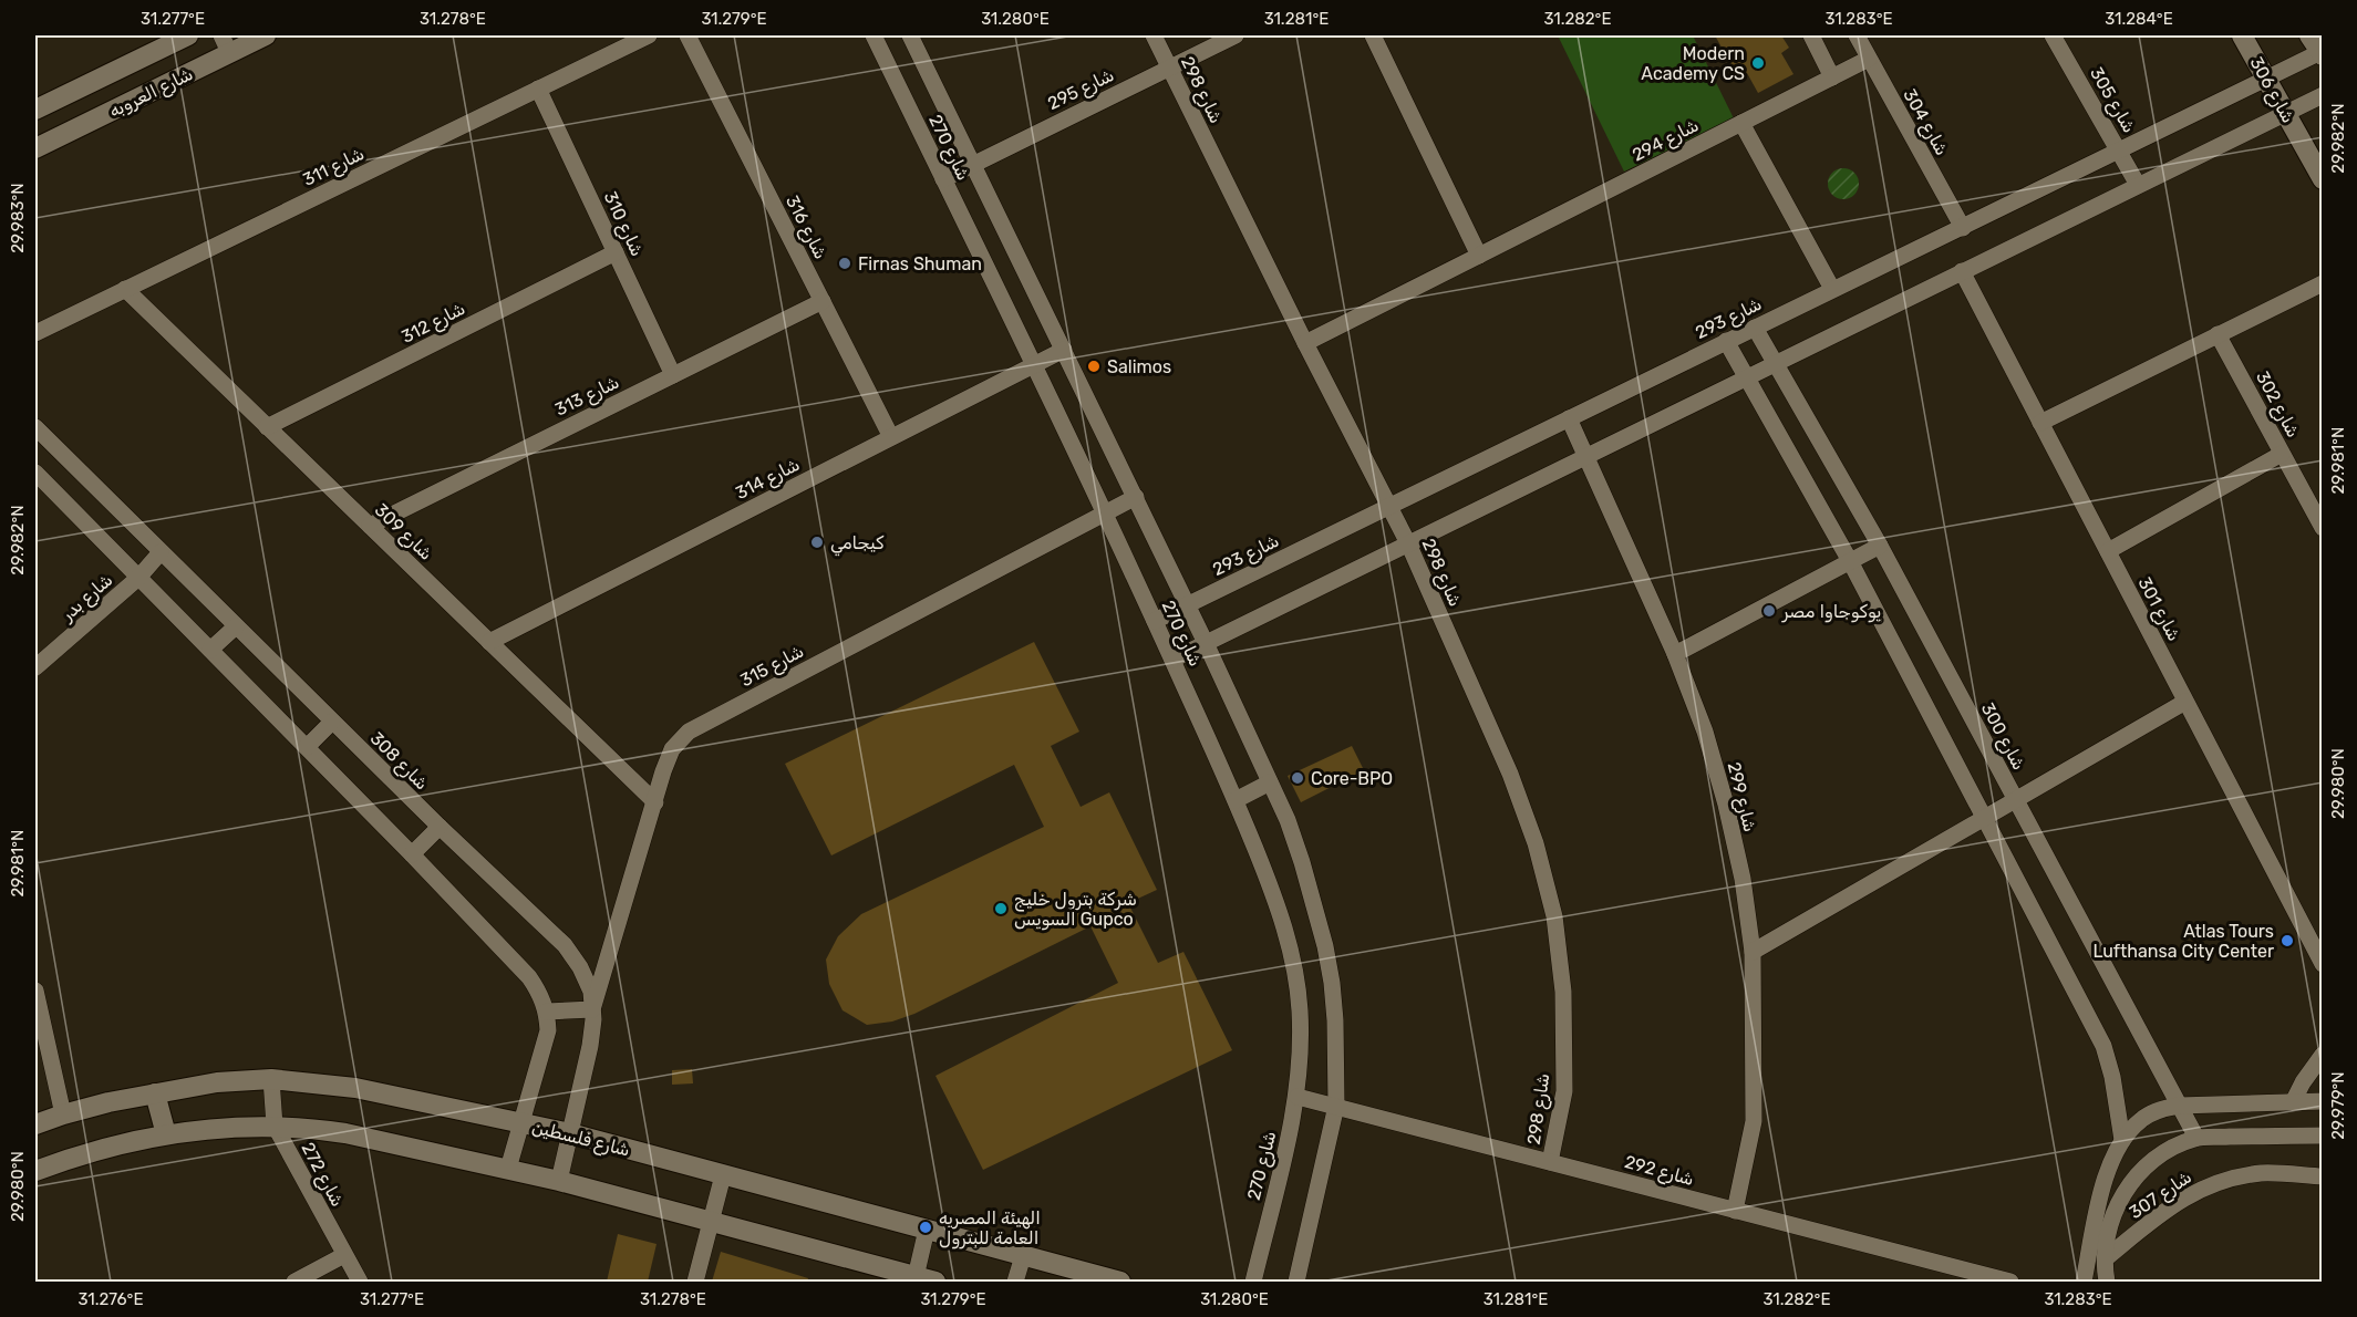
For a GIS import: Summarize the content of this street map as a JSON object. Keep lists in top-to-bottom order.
{
  "streets": {
    "street": [
      "شارع 295",
      "شارع 298",
      "شارع 306",
      "شارع العروبه",
      "شارع 305",
      "شارع 304",
      "شارع 294",
      "شارع 270",
      "شارع 311",
      "شارع 310",
      "شارع 316",
      "شارع 293",
      "شارع 312",
      "شارع 313",
      "شارع 302",
      "شارع 314",
      "شارع 309",
      "شارع بدر",
      "شارع 301",
      "شارع 315",
      "شارع 300",
      "شارع 308",
      "شارع 299",
      "شارع فلسطين",
      "شارع 292",
      "شارع 272",
      "شارع 307"
    ]
  },
  "crossings": [
    ["شارع 295", "شارع 298"],
    ["شارع 295", "شارع 270"],
    ["شارع 298", "شارع 294"],
    ["شارع 298", "شارع 293"],
    ["شارع 298", "شارع 292"],
    ["شارع 306", "شارع 293"],
    ["شارع 305", "شارع 293"],
    ["شارع 304", "شارع 294"],
    ["شارع 304", "شارع 293"],
    ["شارع 270", "شارع 293"],
    ["شارع 270", "شارع 314"],
    ["شارع 270", "شارع 315"],
    ["شارع 270", "شارع 292"],
    ["شارع 311", "شارع 310"],
    ["شارع 311", "شارع 309"],
    ["شارع 310", "شارع 312"],
    ["شارع 310", "شارع 313"],
    ["شارع 316", "شارع 313"],
    ["شارع 316", "شارع 314"],
    ["شارع 293", "شارع 300"],
    ["شارع 293", "شارع 299"],
    ["شارع 312", "شارع 309"],
    ["شارع 313", "شارع 309"],
    ["شارع 314", "شارع 309"],
    ["شارع 309", "شارع 315"],
    ["شارع بدر", "شارع 308"],
    ["شارع 315", "شارع 308"],
    ["شارع 308", "شارع فلسطين"],
    ["شارع 299", "شارع 292"],
    ["شارع فلسطين", "شارع 272"]
  ],
  "places": [
    "Modern Academy CS",
    "Firnas Shuman",
    "Salimos",
    "كيجامي",
    "يوكوجاوا مصر",
    "Core-BPO",
    "شركة بترول خليج السويس Gupco",
    "Atlas Tours Lufthansa City Center",
    "الهيئة المصريه العامة للبترول"
  ],
  "coordinates": [
    "31.277°E",
    "31.278°E",
    "31.279°E",
    "31.280°E",
    "31.281°E",
    "31.282°E",
    "31.283°E",
    "31.284°E",
    "29.982°N",
    "29.983°N",
    "29.981°N",
    "29.980°N",
    "29.979°N",
    "31.276°E"
  ]
}
